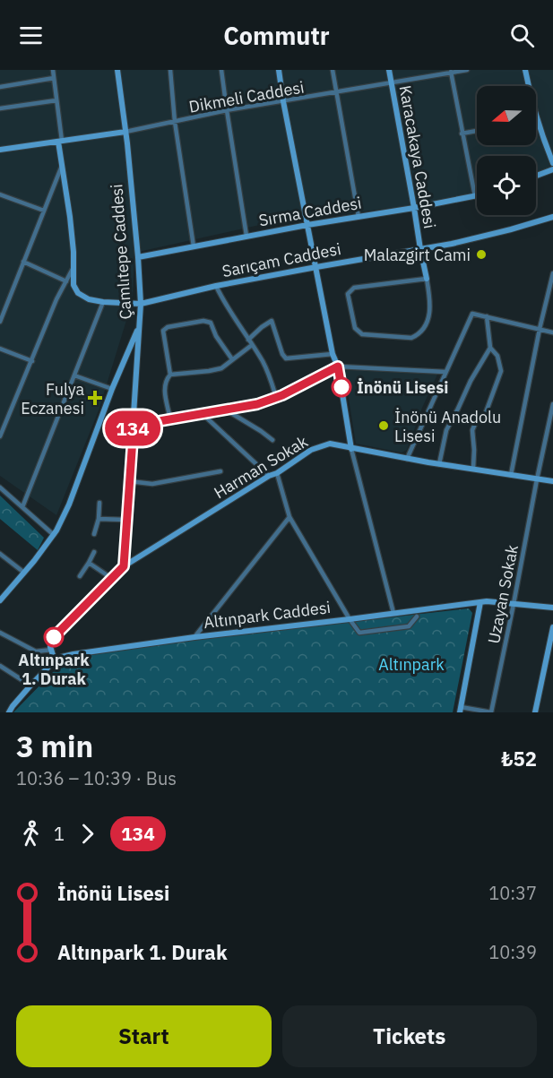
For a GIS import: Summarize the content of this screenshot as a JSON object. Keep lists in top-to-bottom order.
{
  "streets": {
    "street": [
      "Dikmeli Caddesi",
      "Karacakaya Caddesi",
      "Sırma Caddesi",
      "Çamlıtepe Caddesi",
      "Sarıçam Caddesi",
      "Harman Sokak",
      "Uzayan Sokak",
      "Altınpark Caddesi"
    ]
  },
  "crossings": [
    ["Dikmeli Caddesi", "Karacakaya Caddesi"],
    ["Dikmeli Caddesi", "Çamlıtepe Caddesi"],
    ["Karacakaya Caddesi", "Sırma Caddesi"],
    ["Karacakaya Caddesi", "Sarıçam Caddesi"],
    ["Sırma Caddesi", "Çamlıtepe Caddesi"],
    ["Çamlıtepe Caddesi", "Sarıçam Caddesi"],
    ["Çamlıtepe Caddesi", "Harman Sokak"],
    ["Harman Sokak", "Uzayan Sokak"],
    ["Uzayan Sokak", "Altınpark Caddesi"]
  ],
  "parks": ["Altınpark"],
  "places": {
    "other": [
      "Malazgirt Cami",
      "İnönü Lisesi",
      "İnönü Anadolu Lisesi",
      "Altınpark 1. Durak"
    ],
    "health": ["Fulya Eczanesi"]
  },
  "lines": ["bus line 134"],
  "north": "left",
  "page": {
    "header": "Commutr",
    "on_map": "134",
    "heading": ["3 min", "10:36 – 10:39 · Bus", "₺52"],
    "legs": ["1", "134"],
    "list": [
      {
        "name": "İnönü Lisesi",
        "value": "10:37"
      },
      {
        "name": "Altınpark 1. Durak",
        "value": "10:39"
      }
    ],
    "buttons": ["Start", "Tickets"]
  }
}
